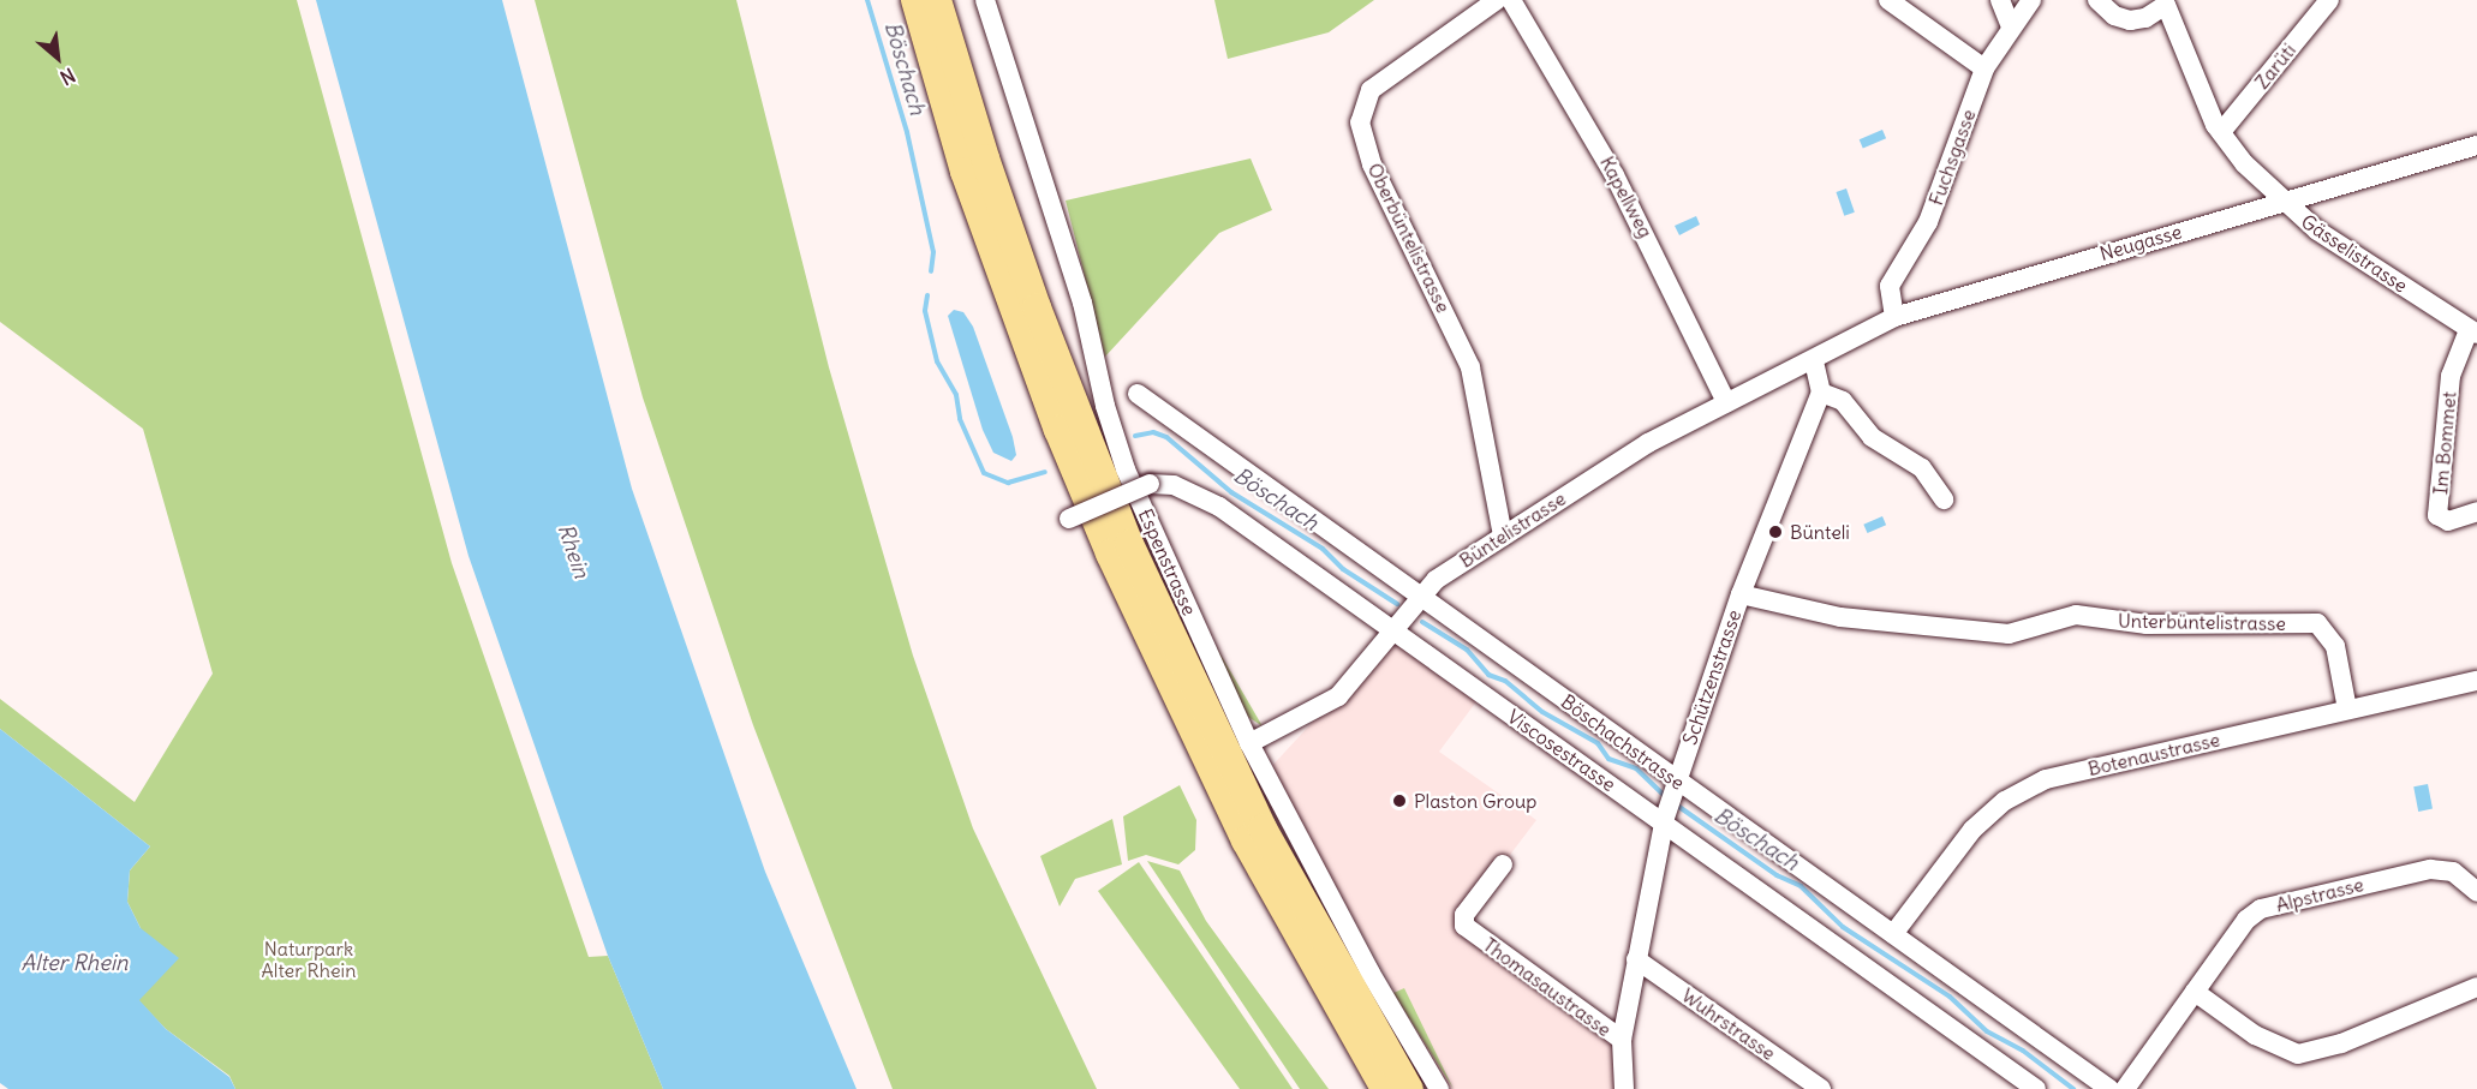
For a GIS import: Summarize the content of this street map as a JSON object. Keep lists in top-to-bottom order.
{
  "streets": {
    "street": [
      "Zarüti",
      "Fuchsgasse",
      "Kapellweg",
      "Oberbüntelistrasse",
      "Neugasse",
      "Gässelistrasse",
      "Im Bommet",
      "Büntelistrasse",
      "Espenstrasse",
      "Unterbüntelistrasse",
      "Schützenstrasse",
      "Böschachstrasse",
      "Viscosestrasse",
      "Botenaustrasse",
      "Alpstrasse",
      "Thomasaustrasse",
      "Wuhrstrasse"
    ]
  },
  "crossings": [
    ["Zarüti", "Gässelistrasse"],
    ["Fuchsgasse", "Neugasse"],
    ["Kapellweg", "Büntelistrasse"],
    ["Oberbüntelistrasse", "Büntelistrasse"],
    ["Neugasse", "Gässelistrasse"],
    ["Neugasse", "Büntelistrasse"],
    ["Gässelistrasse", "Im Bommet"],
    ["Büntelistrasse", "Espenstrasse"],
    ["Büntelistrasse", "Böschachstrasse"],
    ["Büntelistrasse", "Viscosestrasse"],
    ["Unterbüntelistrasse", "Schützenstrasse"],
    ["Unterbüntelistrasse", "Botenaustrasse"],
    ["Schützenstrasse", "Böschachstrasse"],
    ["Schützenstrasse", "Viscosestrasse"],
    ["Schützenstrasse", "Thomasaustrasse"],
    ["Schützenstrasse", "Wuhrstrasse"],
    ["Böschachstrasse", "Botenaustrasse"]
  ],
  "water": ["Böschach", "Rhein", "Alter Rhein"],
  "parks": ["Naturpark Alter Rhein"],
  "places": ["Bünteli", "Plaston Group"],
  "north": "bottom right"
}
